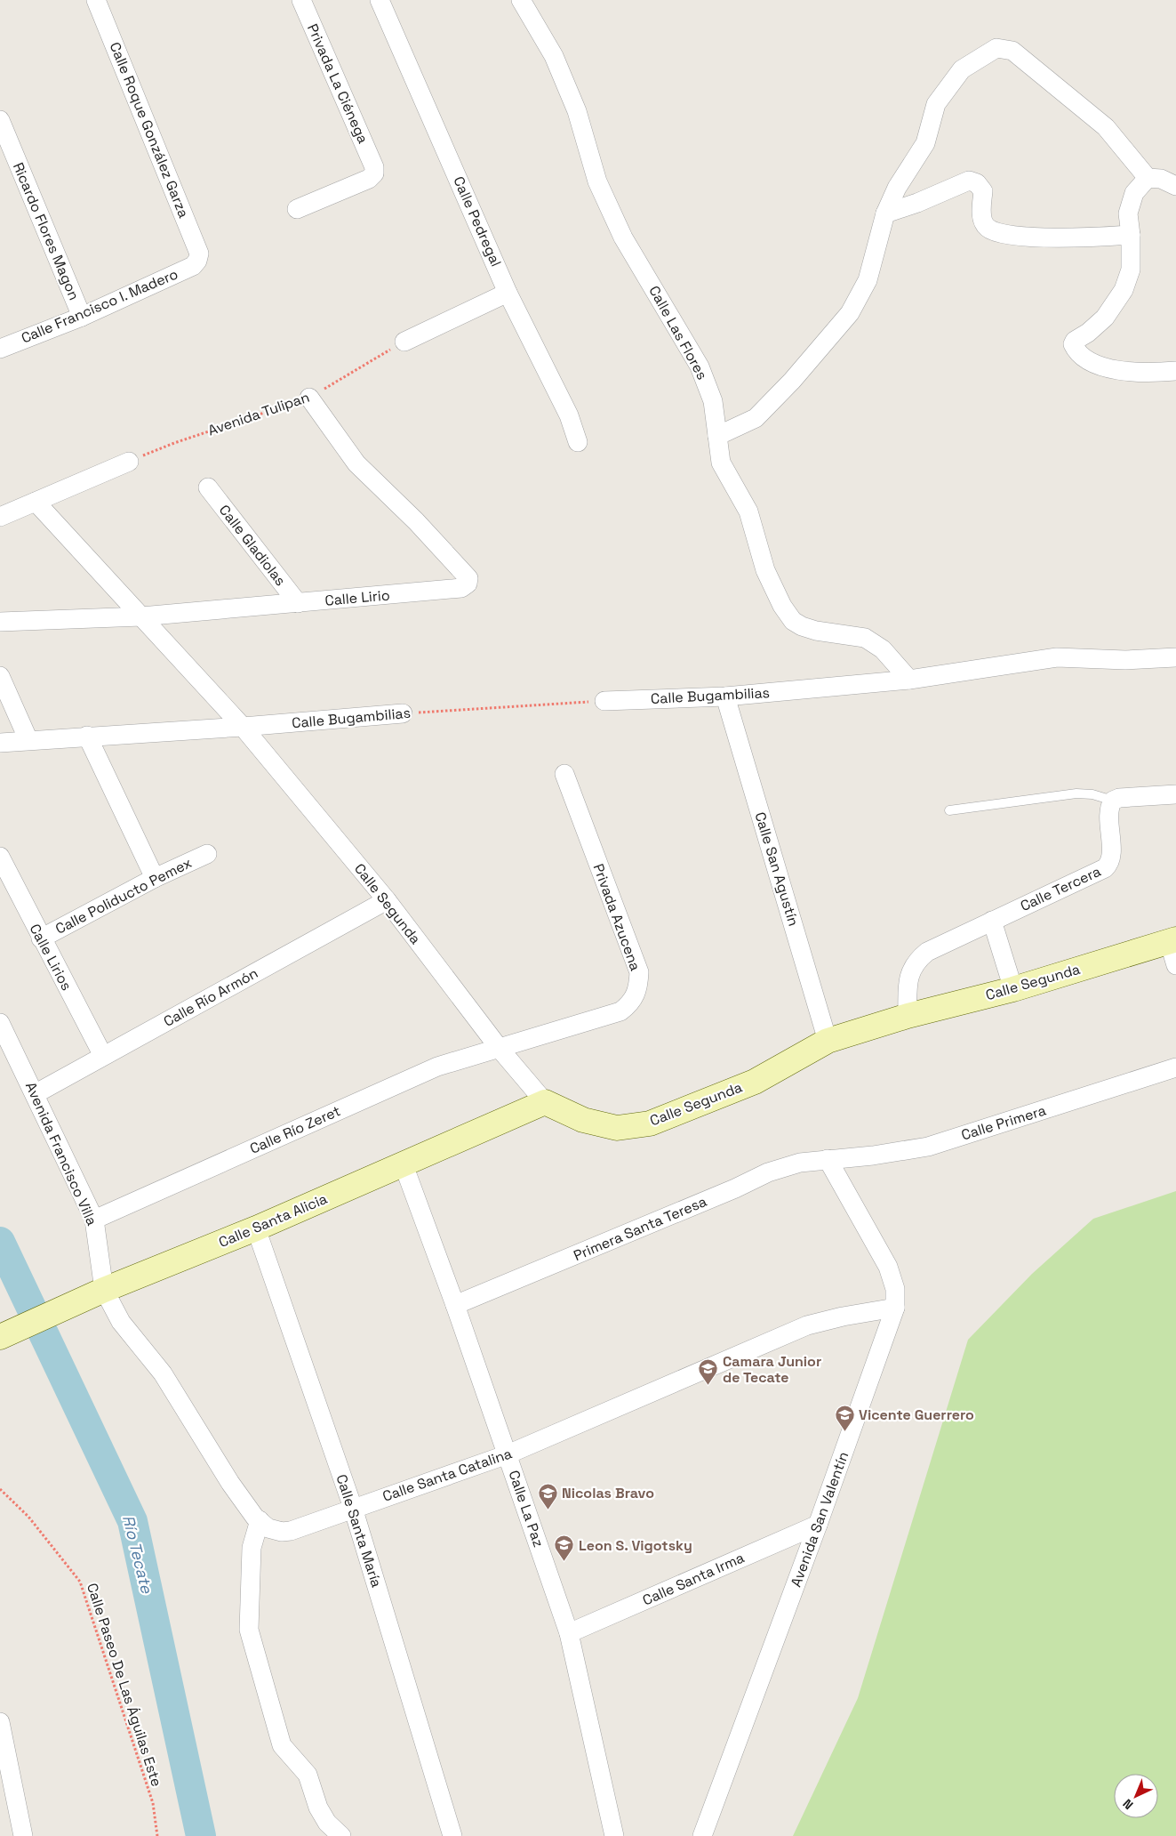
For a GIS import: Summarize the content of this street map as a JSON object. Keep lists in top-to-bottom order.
{
  "streets": {
    "street": [
      "Privada La Ciénega",
      "Calle Roque González Garza",
      "Calle Pedregal",
      "Ricardo Flores Magon",
      "Calle Francisco I. Madero",
      "Calle Las Flores",
      "Calle Gladiolas",
      "Calle Lirio",
      "Calle Bugambilias",
      "Calle San Agustín",
      "Calle Tercera",
      "Calle Poliducto Pemex",
      "Calle Segunda",
      "Privada Azucena",
      "Calle Lirios",
      "Calle Río Armón",
      "Calle Primera",
      "Calle Río Zeret",
      "Avenida Francisco Villa",
      "Calle Santa Alicia",
      "Primera Santa Teresa",
      "Calle Santa Catalina",
      "Calle La Paz",
      "Avenida San Valentín",
      "Calle Santa María",
      "Calle Santa Irma"
    ],
    "path": ["Avenida Tulipan", "Calle Paseo De Las Águilas Este"]
  },
  "crossings": [
    ["Calle Roque González Garza", "Calle Francisco I. Madero"],
    ["Ricardo Flores Magon", "Calle Francisco I. Madero"],
    ["Calle Las Flores", "Calle Bugambilias"],
    ["Avenida Tulipan", "Calle Lirio"],
    ["Calle Gladiolas", "Calle Lirio"],
    ["Calle Bugambilias", "Calle San Agustín"],
    ["Calle Bugambilias", "Calle Segunda"],
    ["Calle San Agustín", "Calle Segunda"],
    ["Calle Tercera", "Calle Segunda"],
    ["Calle Poliducto Pemex", "Calle Lirios"],
    ["Calle Segunda", "Privada Azucena"],
    ["Calle Segunda", "Calle Río Armón"],
    ["Calle Segunda", "Calle Río Zeret"],
    ["Calle Segunda", "Calle Santa Alicia"],
    ["Privada Azucena", "Calle Río Zeret"],
    ["Calle Lirios", "Calle Río Armón"],
    ["Calle Río Armón", "Avenida Francisco Villa"],
    ["Calle Primera", "Primera Santa Teresa"],
    ["Calle Primera", "Avenida San Valentín"],
    ["Calle Río Zeret", "Avenida Francisco Villa"],
    ["Avenida Francisco Villa", "Calle Santa Alicia"],
    ["Avenida Francisco Villa", "Calle Santa Catalina"],
    ["Calle Santa Alicia", "Calle Santa Catalina"],
    ["Calle Santa Alicia", "Calle La Paz"],
    ["Calle Santa Alicia", "Calle Santa María"],
    ["Primera Santa Teresa", "Calle La Paz"],
    ["Primera Santa Teresa", "Avenida San Valentín"],
    ["Calle Santa Catalina", "Calle La Paz"],
    ["Calle Santa Catalina", "Avenida San Valentín"],
    ["Calle Santa Catalina", "Calle Santa María"],
    ["Calle La Paz", "Calle Santa Irma"],
    ["Avenida San Valentín", "Calle Santa Irma"]
  ],
  "water": ["Río Tecate"],
  "places": {
    "school or university": [
      "Camara Junior de Tecate",
      "Vicente Guerrero",
      "Nicolas Bravo",
      "Leon S. Vigotsky"
    ]
  },
  "north": "bottom left"
}
